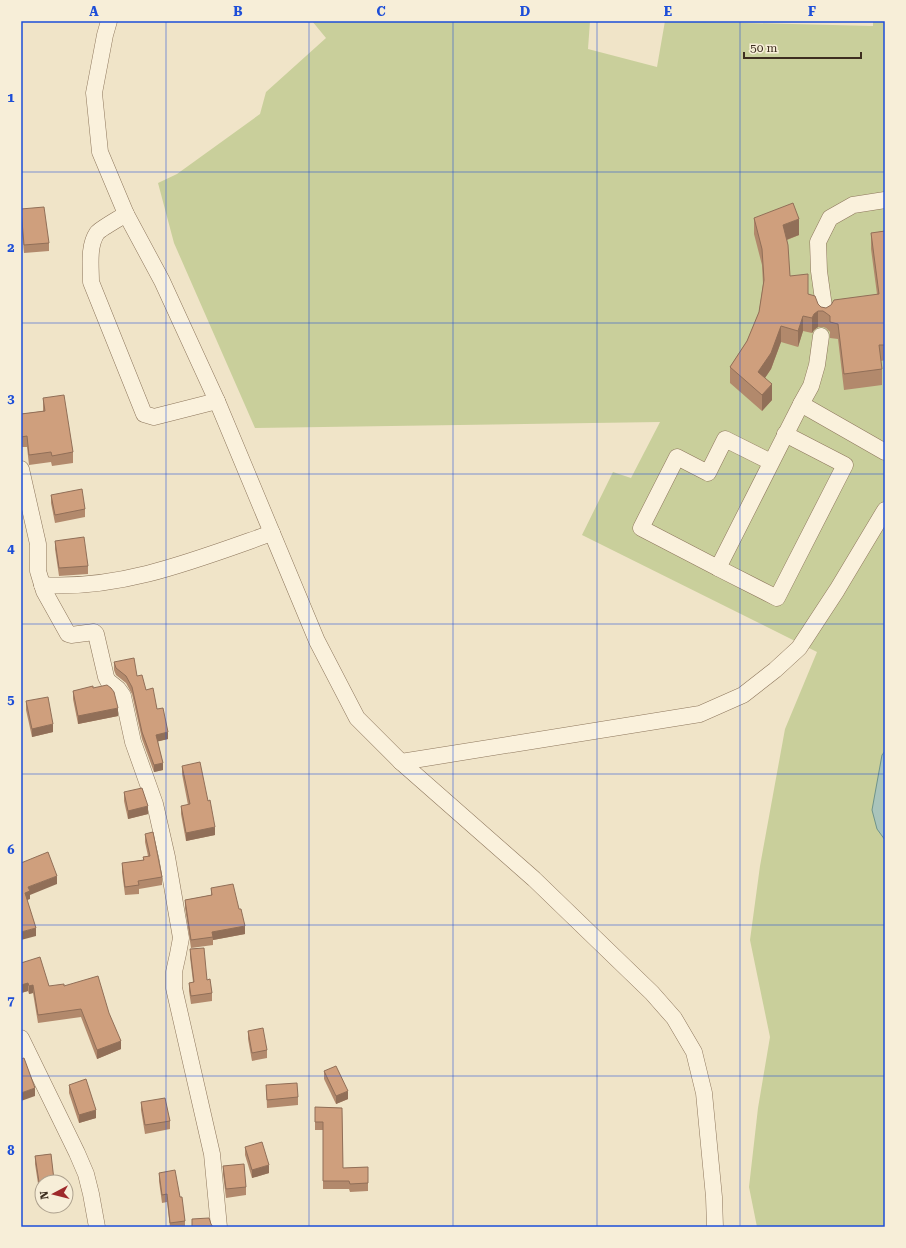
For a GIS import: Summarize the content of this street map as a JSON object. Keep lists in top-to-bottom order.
{
  "scale_bar": "50 m",
  "north": "left",
  "grid": {
    "columns": [
      "A",
      "B",
      "C",
      "D",
      "E",
      "F"
    ],
    "rows": [
      "1",
      "2",
      "3",
      "4",
      "5",
      "6",
      "7",
      "8"
    ]
  }
}
